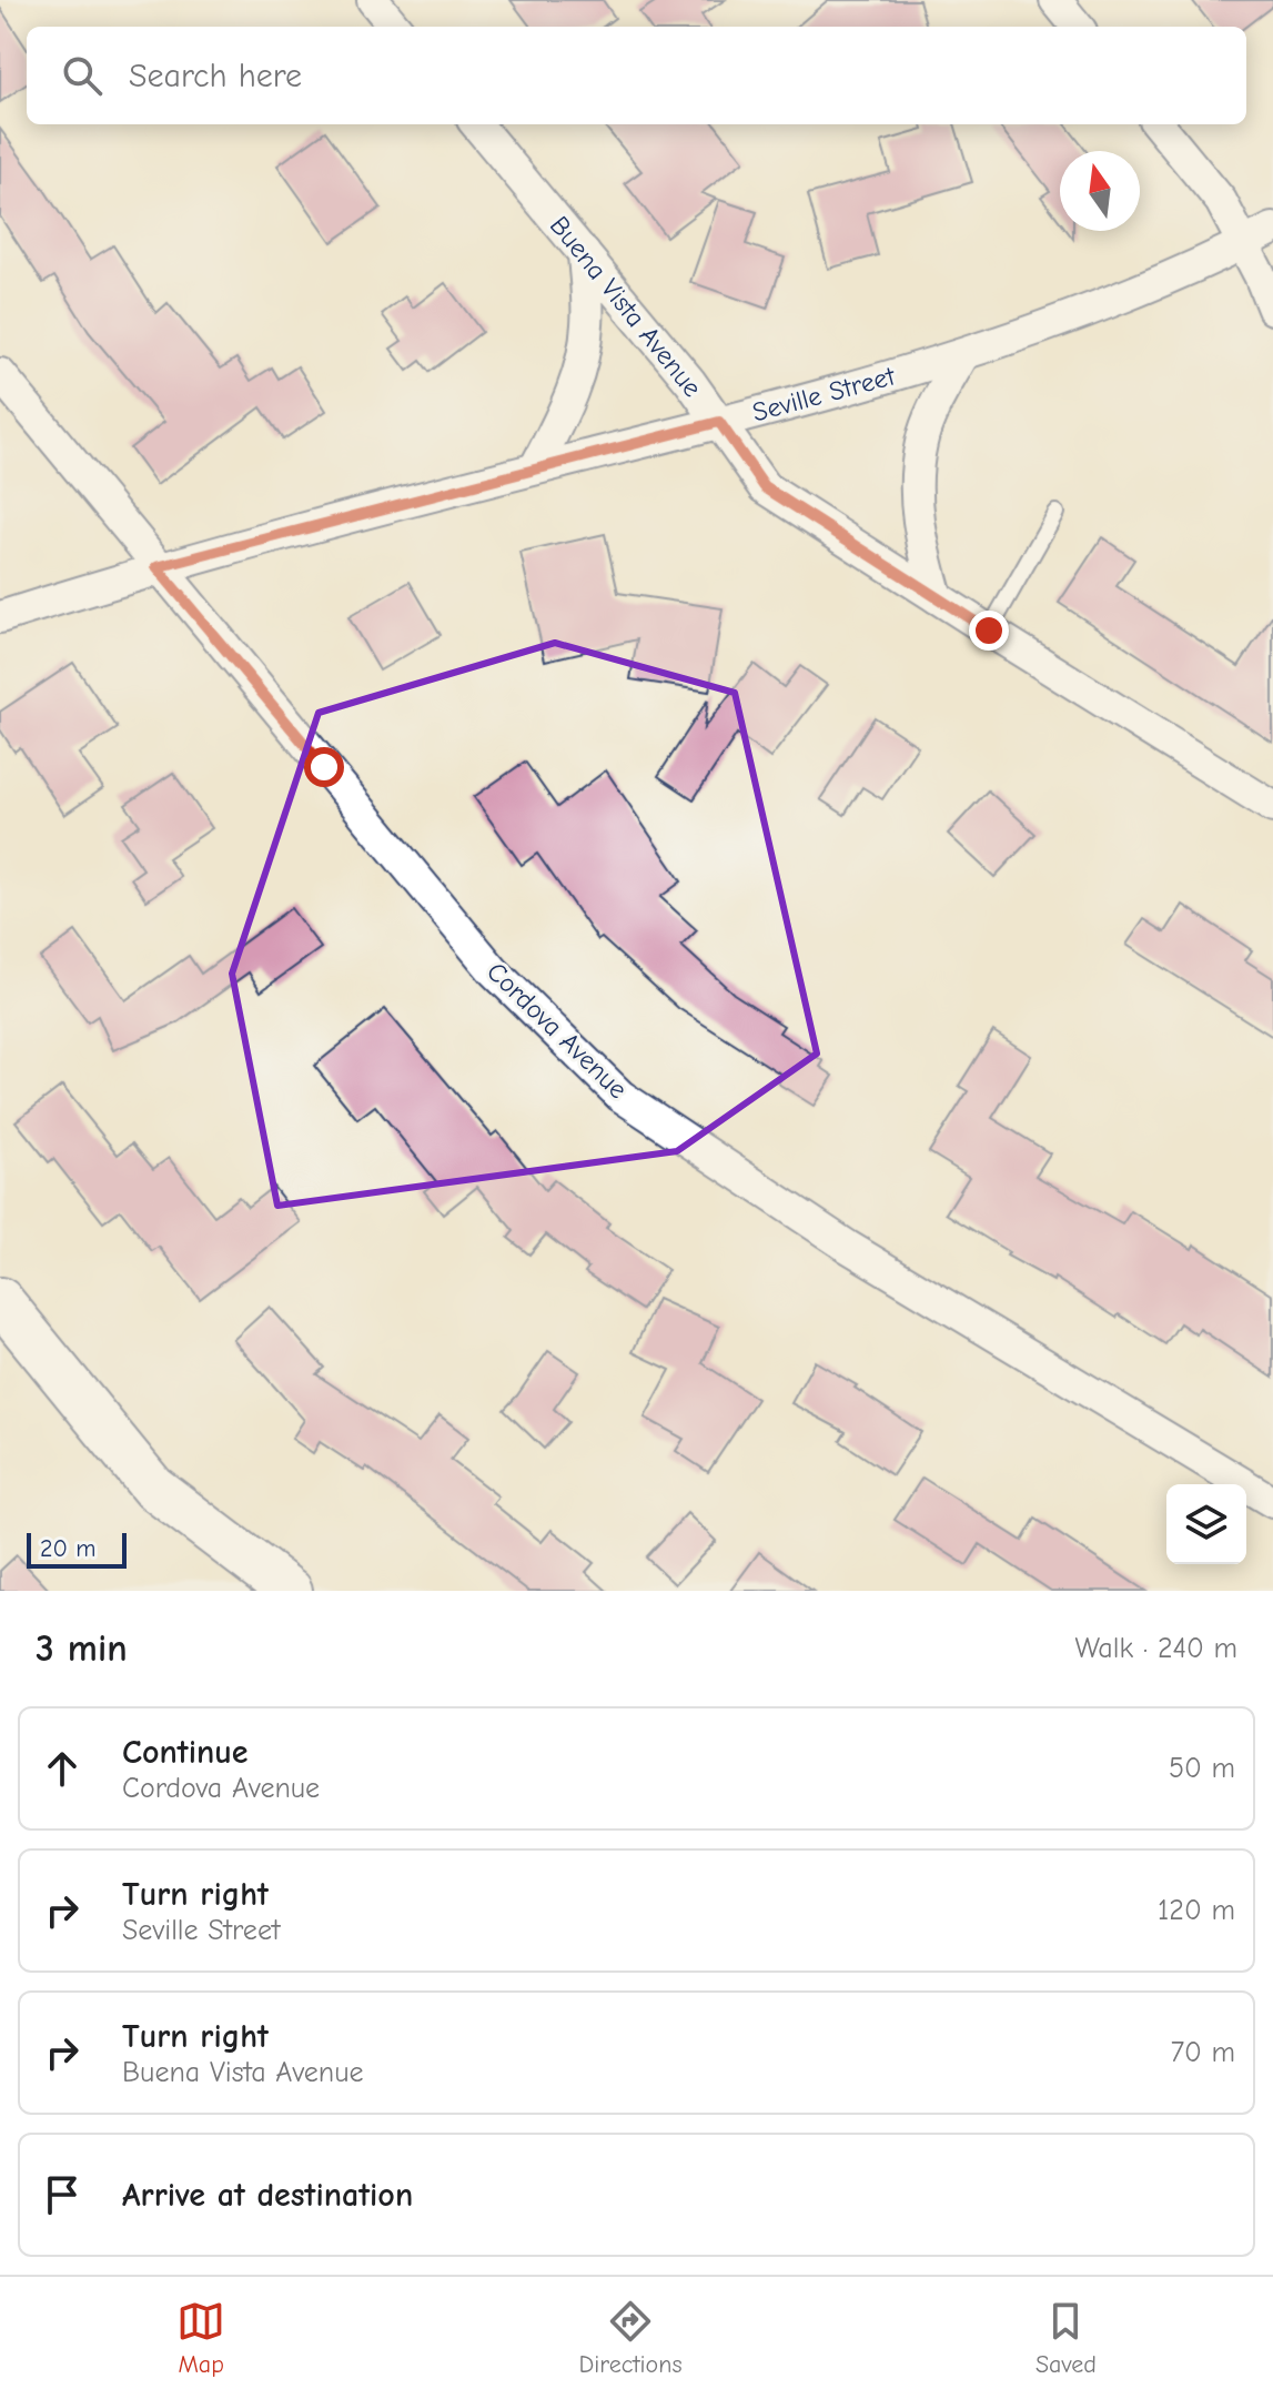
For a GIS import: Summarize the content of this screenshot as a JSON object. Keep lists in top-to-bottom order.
{
  "streets": {
    "street": ["Buena Vista Avenue", "Seville Street", "Cordova Avenue"]
  },
  "crossings": [
    ["Buena Vista Avenue", "Seville Street"],
    ["Seville Street", "Cordova Avenue"]
  ],
  "scale_bar": "20 m",
  "north": "top",
  "page": {
    "search": "Search here",
    "scale": "20 m",
    "heading": ["3 min", "Walk · 240 m"],
    "list": [
      ["Continue", "Cordova Avenue", "50 m"],
      ["Turn right", "Seville Street", "120 m"],
      ["Turn right", "Buena Vista Avenue", "70 m"],
      "Arrive at destination"
    ],
    "nav": ["Map", "Directions", "Saved"]
  }
}
